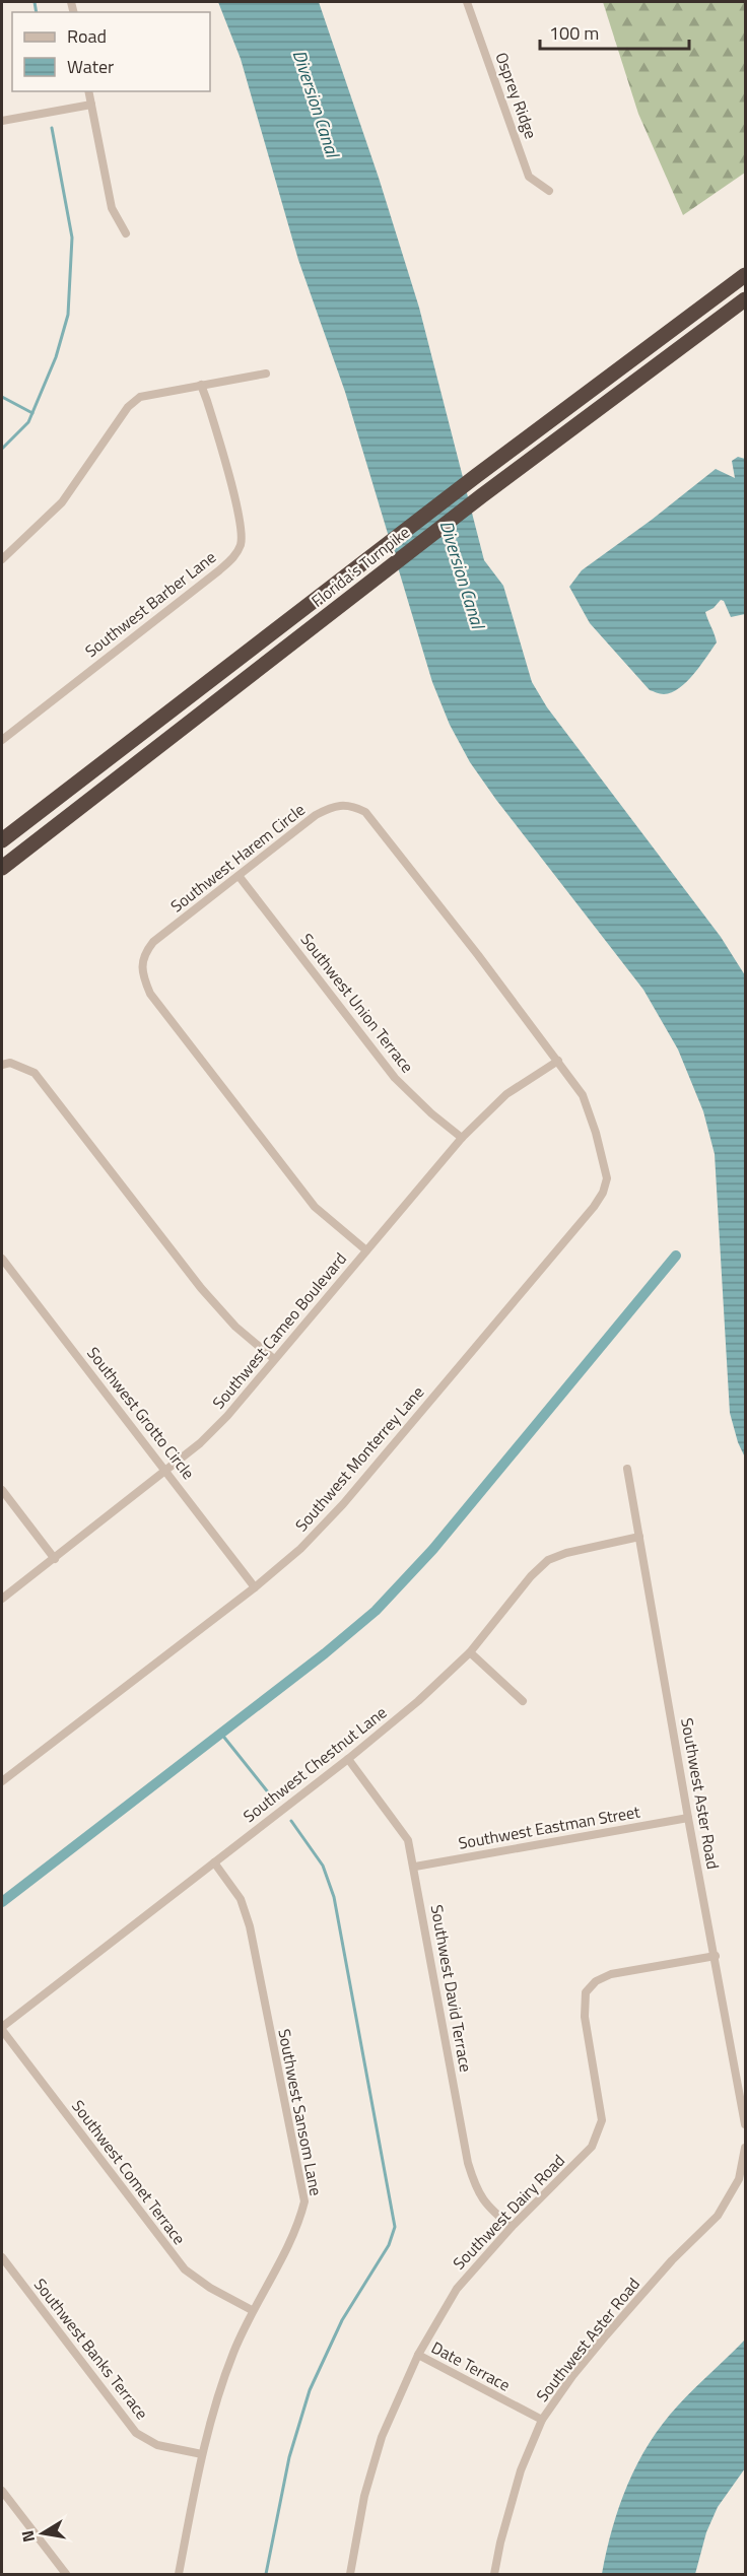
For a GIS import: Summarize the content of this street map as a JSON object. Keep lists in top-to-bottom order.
{
  "streets": {
    "highway": ["Florida's Turnpike"],
    "street": [
      "Osprey Ridge",
      "Southwest Barber Lane",
      "Southwest Harem Circle",
      "Southwest Union Terrace",
      "Southwest Cameo Boulevard",
      "Southwest Grotto Circle",
      "Southwest Monterrey Lane",
      "Southwest Chestnut Lane",
      "Southwest Aster Road",
      "Southwest Eastman Street",
      "Southwest David Terrace",
      "Southwest Sansom Lane",
      "Southwest Comet Terrace",
      "Southwest Dairy Road",
      "Southwest Banks Terrace",
      "Date Terrace"
    ]
  },
  "crossings": [
    ["Southwest Harem Circle", "Southwest Union Terrace"],
    ["Southwest Harem Circle", "Southwest Cameo Boulevard"],
    ["Southwest Harem Circle", "Southwest Monterrey Lane"],
    ["Southwest Union Terrace", "Southwest Cameo Boulevard"],
    ["Southwest Cameo Boulevard", "Southwest Grotto Circle"],
    ["Southwest Grotto Circle", "Southwest Monterrey Lane"],
    ["Southwest Chestnut Lane", "Southwest Aster Road"],
    ["Southwest Chestnut Lane", "Southwest David Terrace"],
    ["Southwest Chestnut Lane", "Southwest Sansom Lane"],
    ["Southwest Chestnut Lane", "Southwest Comet Terrace"],
    ["Southwest Aster Road", "Southwest Eastman Street"],
    ["Southwest Aster Road", "Southwest Dairy Road"],
    ["Southwest Aster Road", "Date Terrace"],
    ["Southwest Eastman Street", "Southwest David Terrace"],
    ["Southwest David Terrace", "Southwest Dairy Road"],
    ["Southwest Sansom Lane", "Southwest Comet Terrace"],
    ["Southwest Sansom Lane", "Southwest Banks Terrace"],
    ["Southwest Dairy Road", "Date Terrace"]
  ],
  "water": ["Diversion Canal"],
  "legend": ["Road", "Water"],
  "scale_bar": "100 m",
  "north": "left"
}
